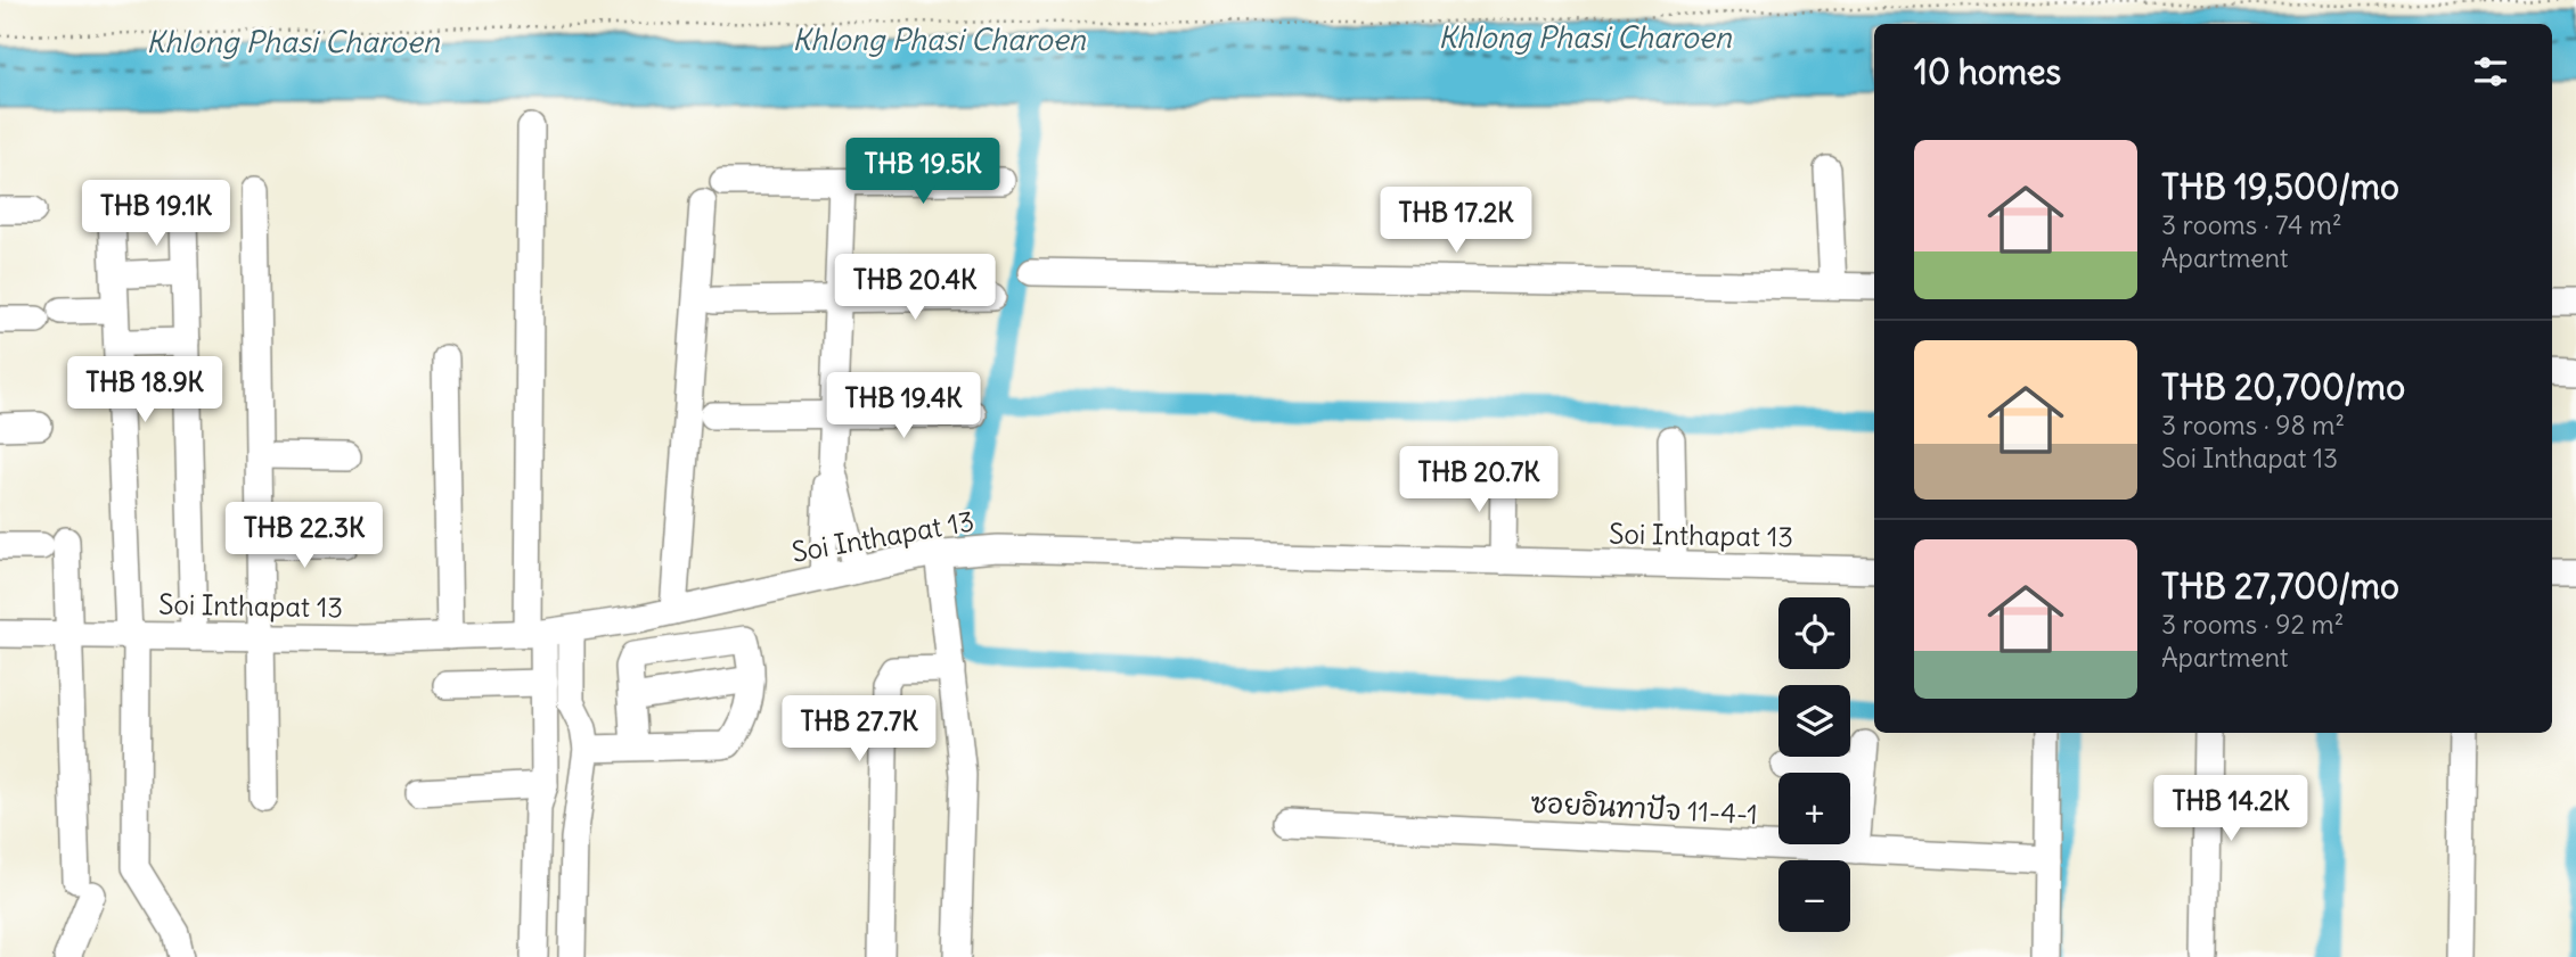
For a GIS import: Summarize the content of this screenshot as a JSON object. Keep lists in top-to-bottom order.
{
  "streets": {
    "street": ["Soi Inthapat 13", "ซอยอินทาปัจ 11-4-1"]
  },
  "water": ["Khlong Phasi Charoen"],
  "page": {
    "heading": "10 homes",
    "list": [
      {
        "name": "THB 19,500/mo",
        "note": "3 rooms · 74 m² · Apartment"
      },
      {
        "name": "THB 20,700/mo",
        "note": "3 rooms · 98 m² · Soi Inthapat 13"
      },
      {
        "name": "THB 27,700/mo",
        "note": "3 rooms · 92 m² · Apartment"
      }
    ],
    "price": [
      "THB 19.5K",
      "THB 19.1K",
      "THB 17.2K",
      "THB 20.4K",
      "THB 18.9K",
      "THB 19.4K",
      "THB 20.7K",
      "THB 22.3K",
      "THB 27.7K",
      "THB 14.2K"
    ],
    "map_buttons": ["+", "−"]
  }
}
